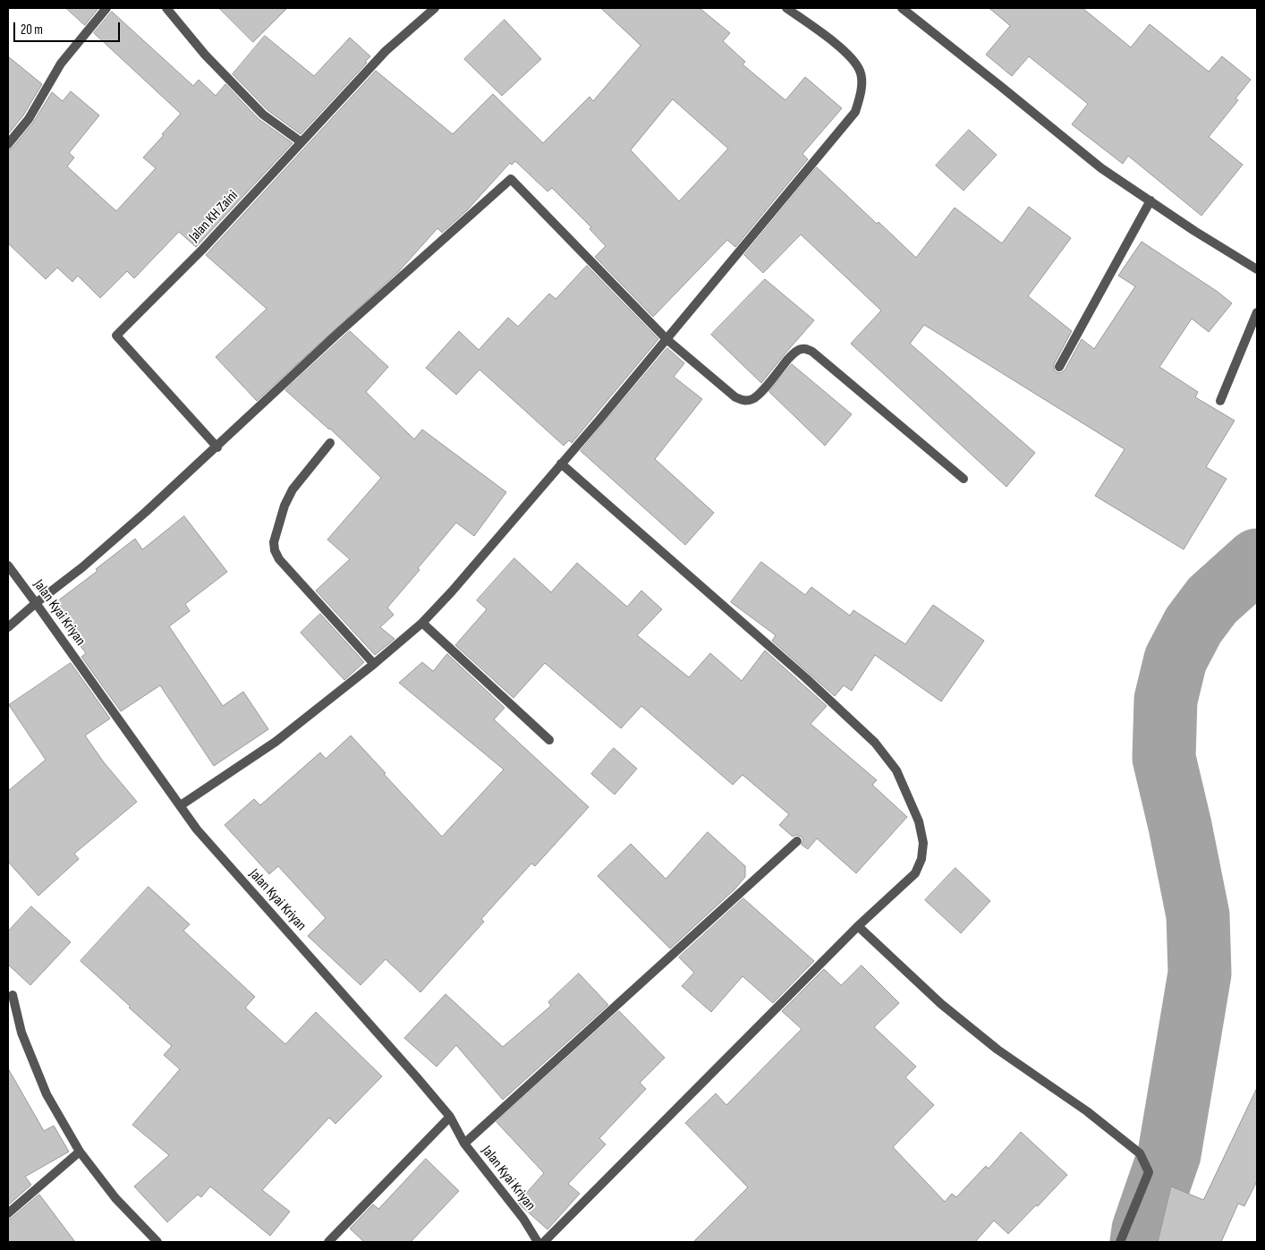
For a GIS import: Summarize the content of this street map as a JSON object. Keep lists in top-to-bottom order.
{
  "streets": {
    "street": ["Jalan KH Zaini", "Jalan Kyai Kriyan"]
  },
  "scale_bar": "20 m"
}
